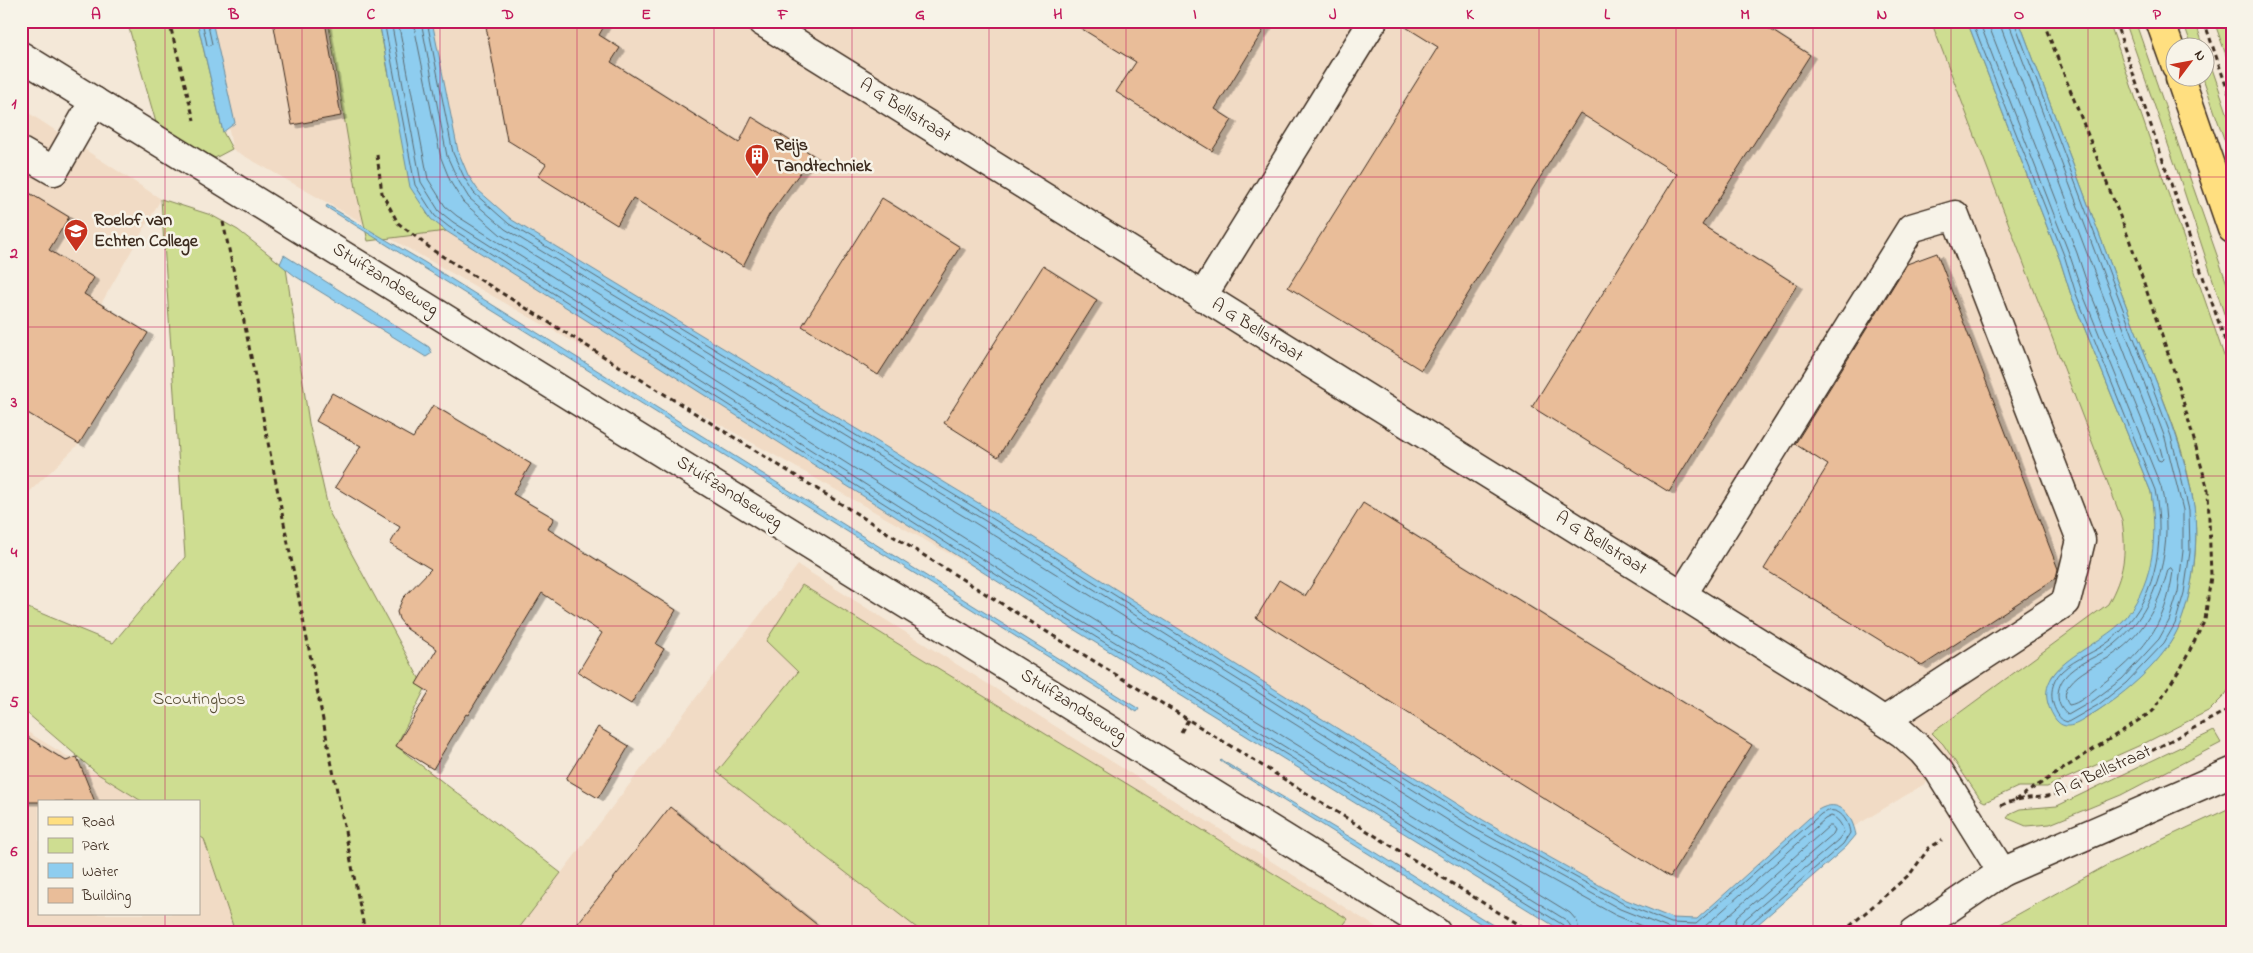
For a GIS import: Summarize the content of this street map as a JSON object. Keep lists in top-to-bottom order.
{
  "streets": {
    "street": ["A G Bellstraat", "Stuifzandseweg"]
  },
  "parks": ["Scoutingbos"],
  "places": {
    "building": ["Reijs Tandtechniek"],
    "school or university": ["Roelof van Echten College"]
  },
  "legend": [
    "Road",
    "Park",
    "Water",
    "Building"
  ],
  "north": "top right",
  "grid": {
    "columns": [
      "A",
      "B",
      "C",
      "D",
      "E",
      "F",
      "G",
      "H",
      "I",
      "J",
      "K",
      "L",
      "M",
      "N",
      "O",
      "P"
    ],
    "rows": [
      "1",
      "2",
      "3",
      "4",
      "5",
      "6"
    ]
  }
}
